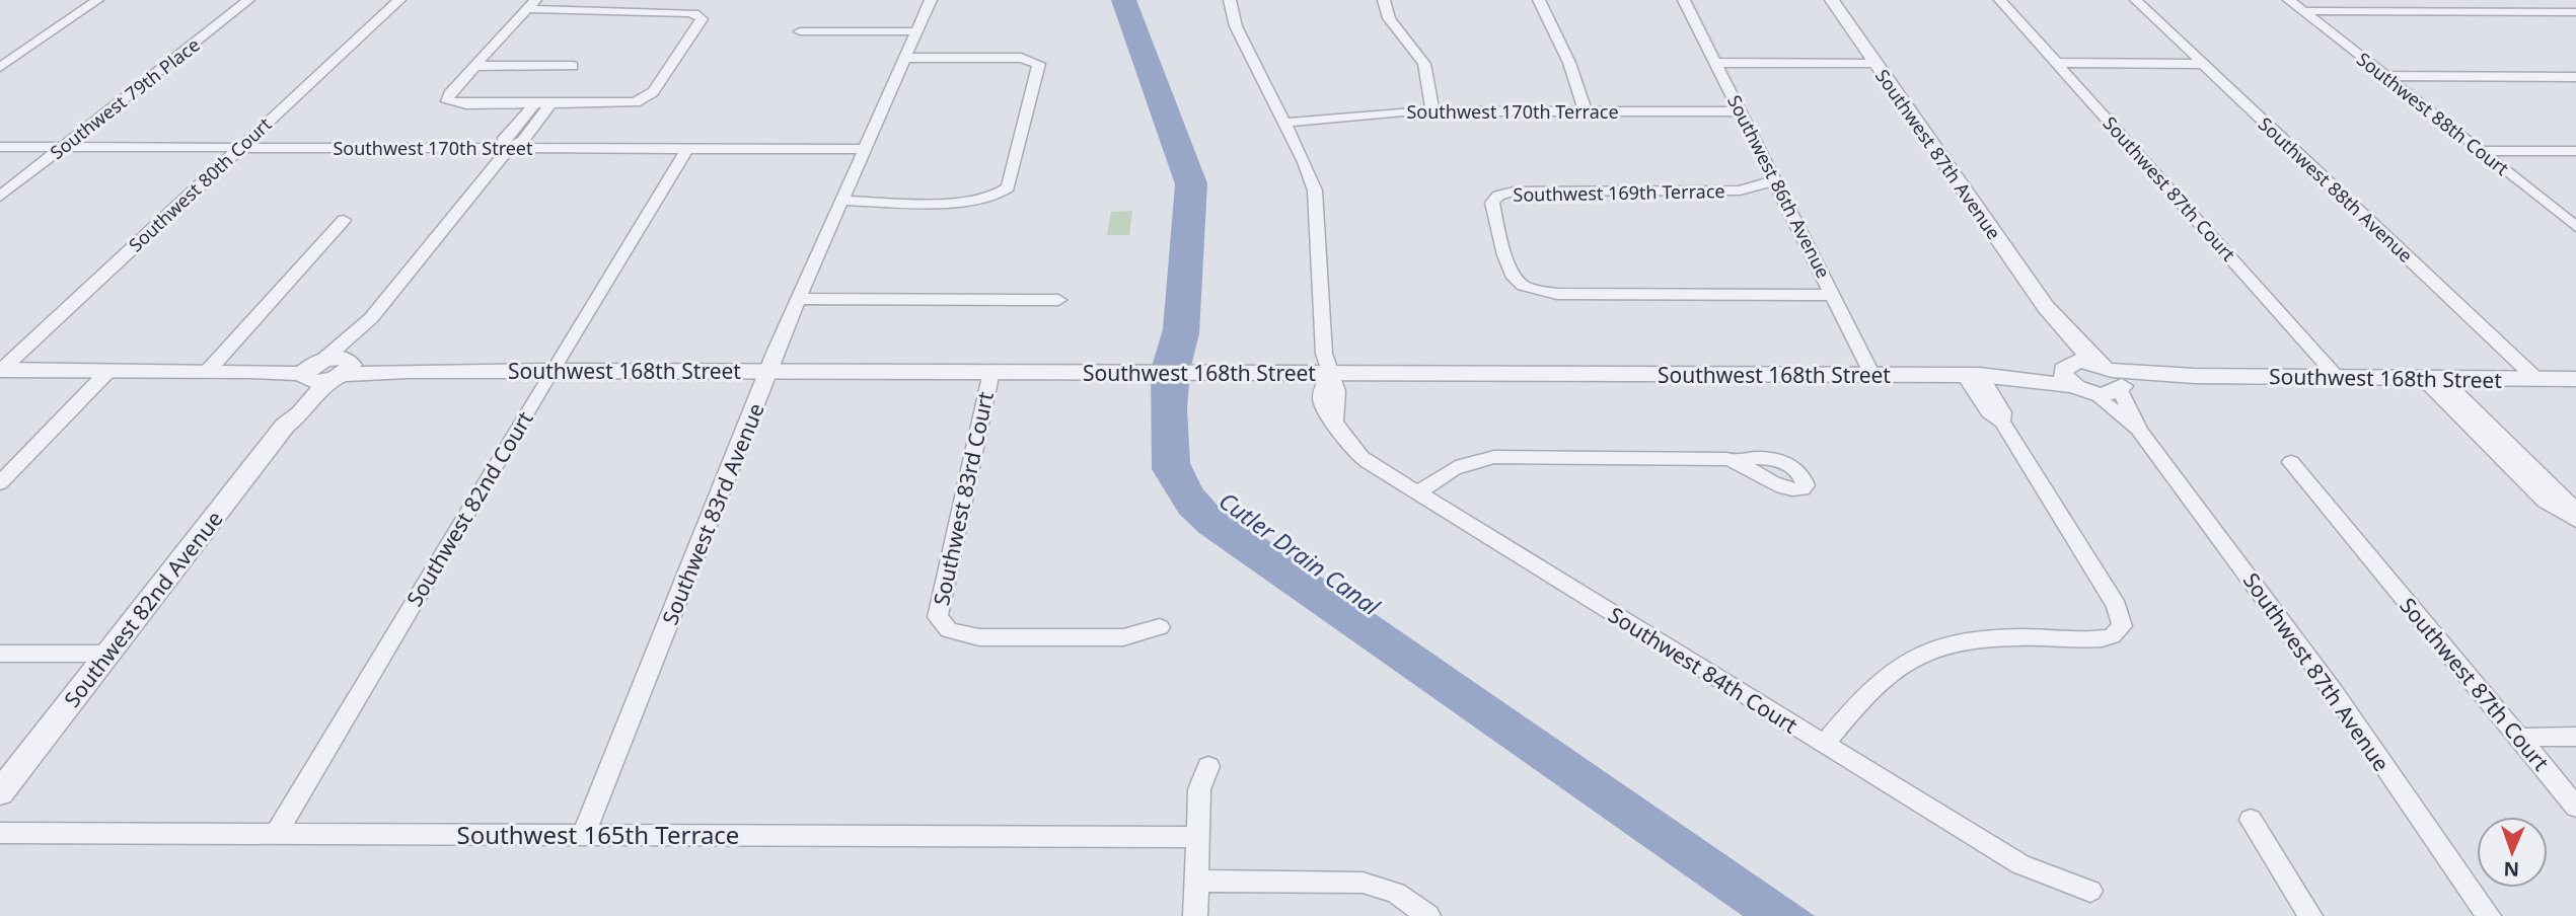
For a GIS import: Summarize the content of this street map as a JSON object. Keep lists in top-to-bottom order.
{
  "streets": {
    "street": [
      "Southwest 79th Place",
      "Southwest 170th Terrace",
      "Southwest 88th Court",
      "Southwest 170th Street",
      "Southwest 87th Avenue",
      "Southwest 80th Court",
      "Southwest 86th Avenue",
      "Southwest 87th Court",
      "Southwest 88th Avenue",
      "Southwest 169th Terrace",
      "Southwest 168th Street",
      "Southwest 83rd Court",
      "Southwest 82nd Court",
      "Southwest 83rd Avenue",
      "Southwest 82nd Avenue",
      "Southwest 84th Court",
      "Southwest 165th Terrace"
    ]
  },
  "crossings": [
    ["Southwest 79th Place", "Southwest 170th Street"],
    ["Southwest 170th Terrace", "Southwest 86th Avenue"],
    ["Southwest 170th Street", "Southwest 80th Court"],
    ["Southwest 170th Street", "Southwest 82nd Court"],
    ["Southwest 170th Street", "Southwest 83rd Avenue"],
    ["Southwest 170th Street", "Southwest 82nd Avenue"],
    ["Southwest 87th Avenue", "Southwest 168th Street"],
    ["Southwest 80th Court", "Southwest 168th Street"],
    ["Southwest 86th Avenue", "Southwest 169th Terrace"],
    ["Southwest 86th Avenue", "Southwest 168th Street"],
    ["Southwest 87th Court", "Southwest 168th Street"],
    ["Southwest 88th Avenue", "Southwest 168th Street"],
    ["Southwest 168th Street", "Southwest 83rd Court"],
    ["Southwest 168th Street", "Southwest 82nd Court"],
    ["Southwest 168th Street", "Southwest 83rd Avenue"],
    ["Southwest 168th Street", "Southwest 82nd Avenue"],
    ["Southwest 168th Street", "Southwest 84th Court"],
    ["Southwest 82nd Court", "Southwest 165th Terrace"],
    ["Southwest 83rd Avenue", "Southwest 165th Terrace"]
  ],
  "water": ["Cutler Drain Canal"],
  "north": "bottom"
}
